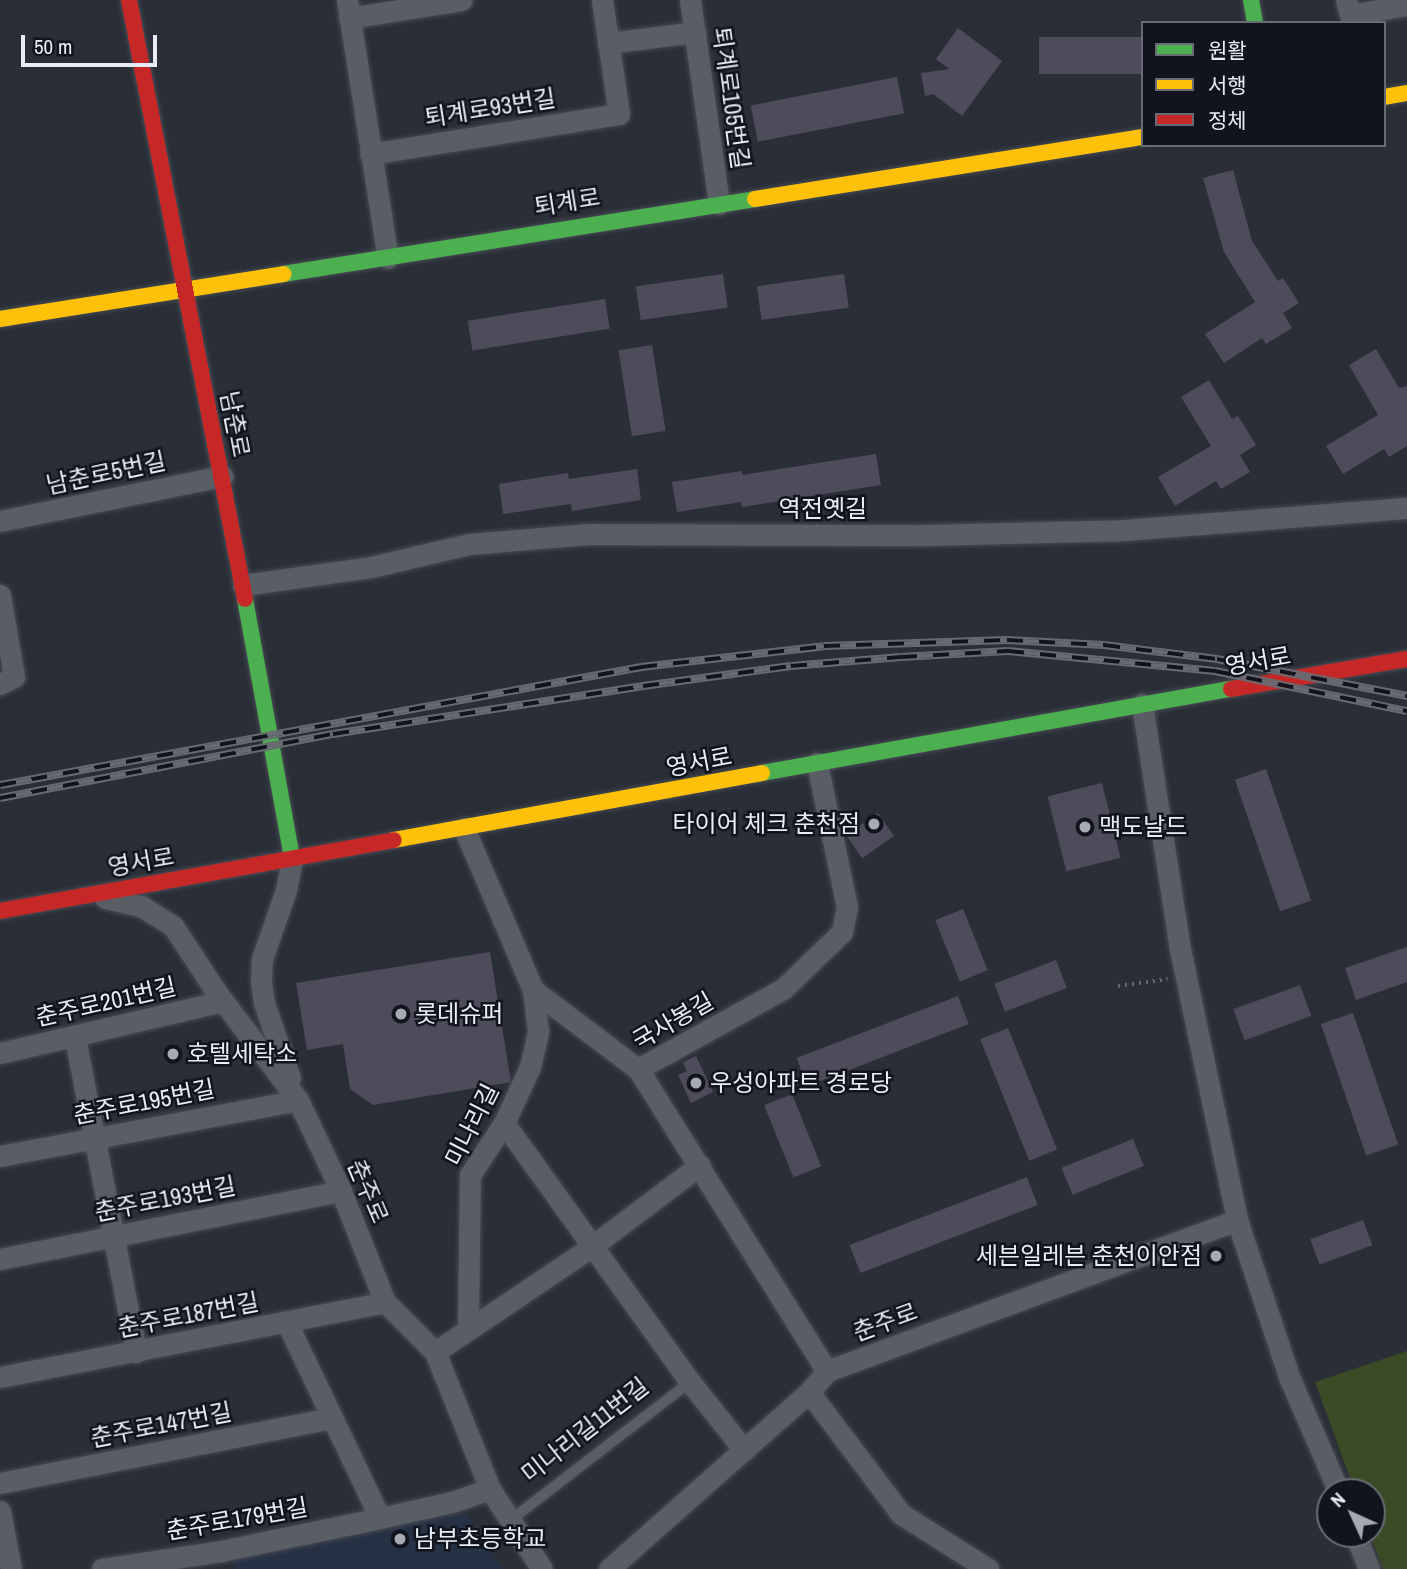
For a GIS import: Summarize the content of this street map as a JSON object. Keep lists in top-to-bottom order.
{
  "streets": {
    "street": [
      "퇴계로105번길",
      "퇴계로93번길",
      "퇴계로",
      "남춘로",
      "남춘로5번길",
      "역전옛길",
      "영서로",
      "춘주로201번길",
      "국사봉길",
      "춘주로195번길",
      "미나리길",
      "춘주로",
      "춘주로193번길",
      "춘주로187번길",
      "춘주로147번길",
      "미나리길11번길",
      "춘주로179번길"
    ]
  },
  "crossings": [
    ["퇴계로105번길", "퇴계로"],
    ["퇴계로", "남춘로"],
    ["남춘로", "남춘로5번길"],
    ["남춘로", "역전옛길"],
    ["남춘로", "영서로"],
    ["영서로", "국사봉길"],
    ["영서로", "미나리길"],
    ["영서로", "춘주로"],
    ["춘주로201번길", "춘주로"],
    ["국사봉길", "미나리길"],
    ["국사봉길", "춘주로"],
    ["춘주로195번길", "춘주로"],
    ["미나리길", "미나리길11번길"],
    ["춘주로", "춘주로193번길"],
    ["춘주로", "춘주로187번길"],
    ["춘주로", "미나리길11번길"],
    ["춘주로", "춘주로179번길"]
  ],
  "places": [
    "타이어 체크 춘천점",
    "맥도날드",
    "롯데슈퍼",
    "호텔세탁소",
    "우성아파트 경로당",
    "세븐일레븐 춘천이안점",
    "남부초등학교"
  ],
  "legend": ["원활", "서행", "정체"],
  "scale_bar": "50 m",
  "north": "top left"
}
